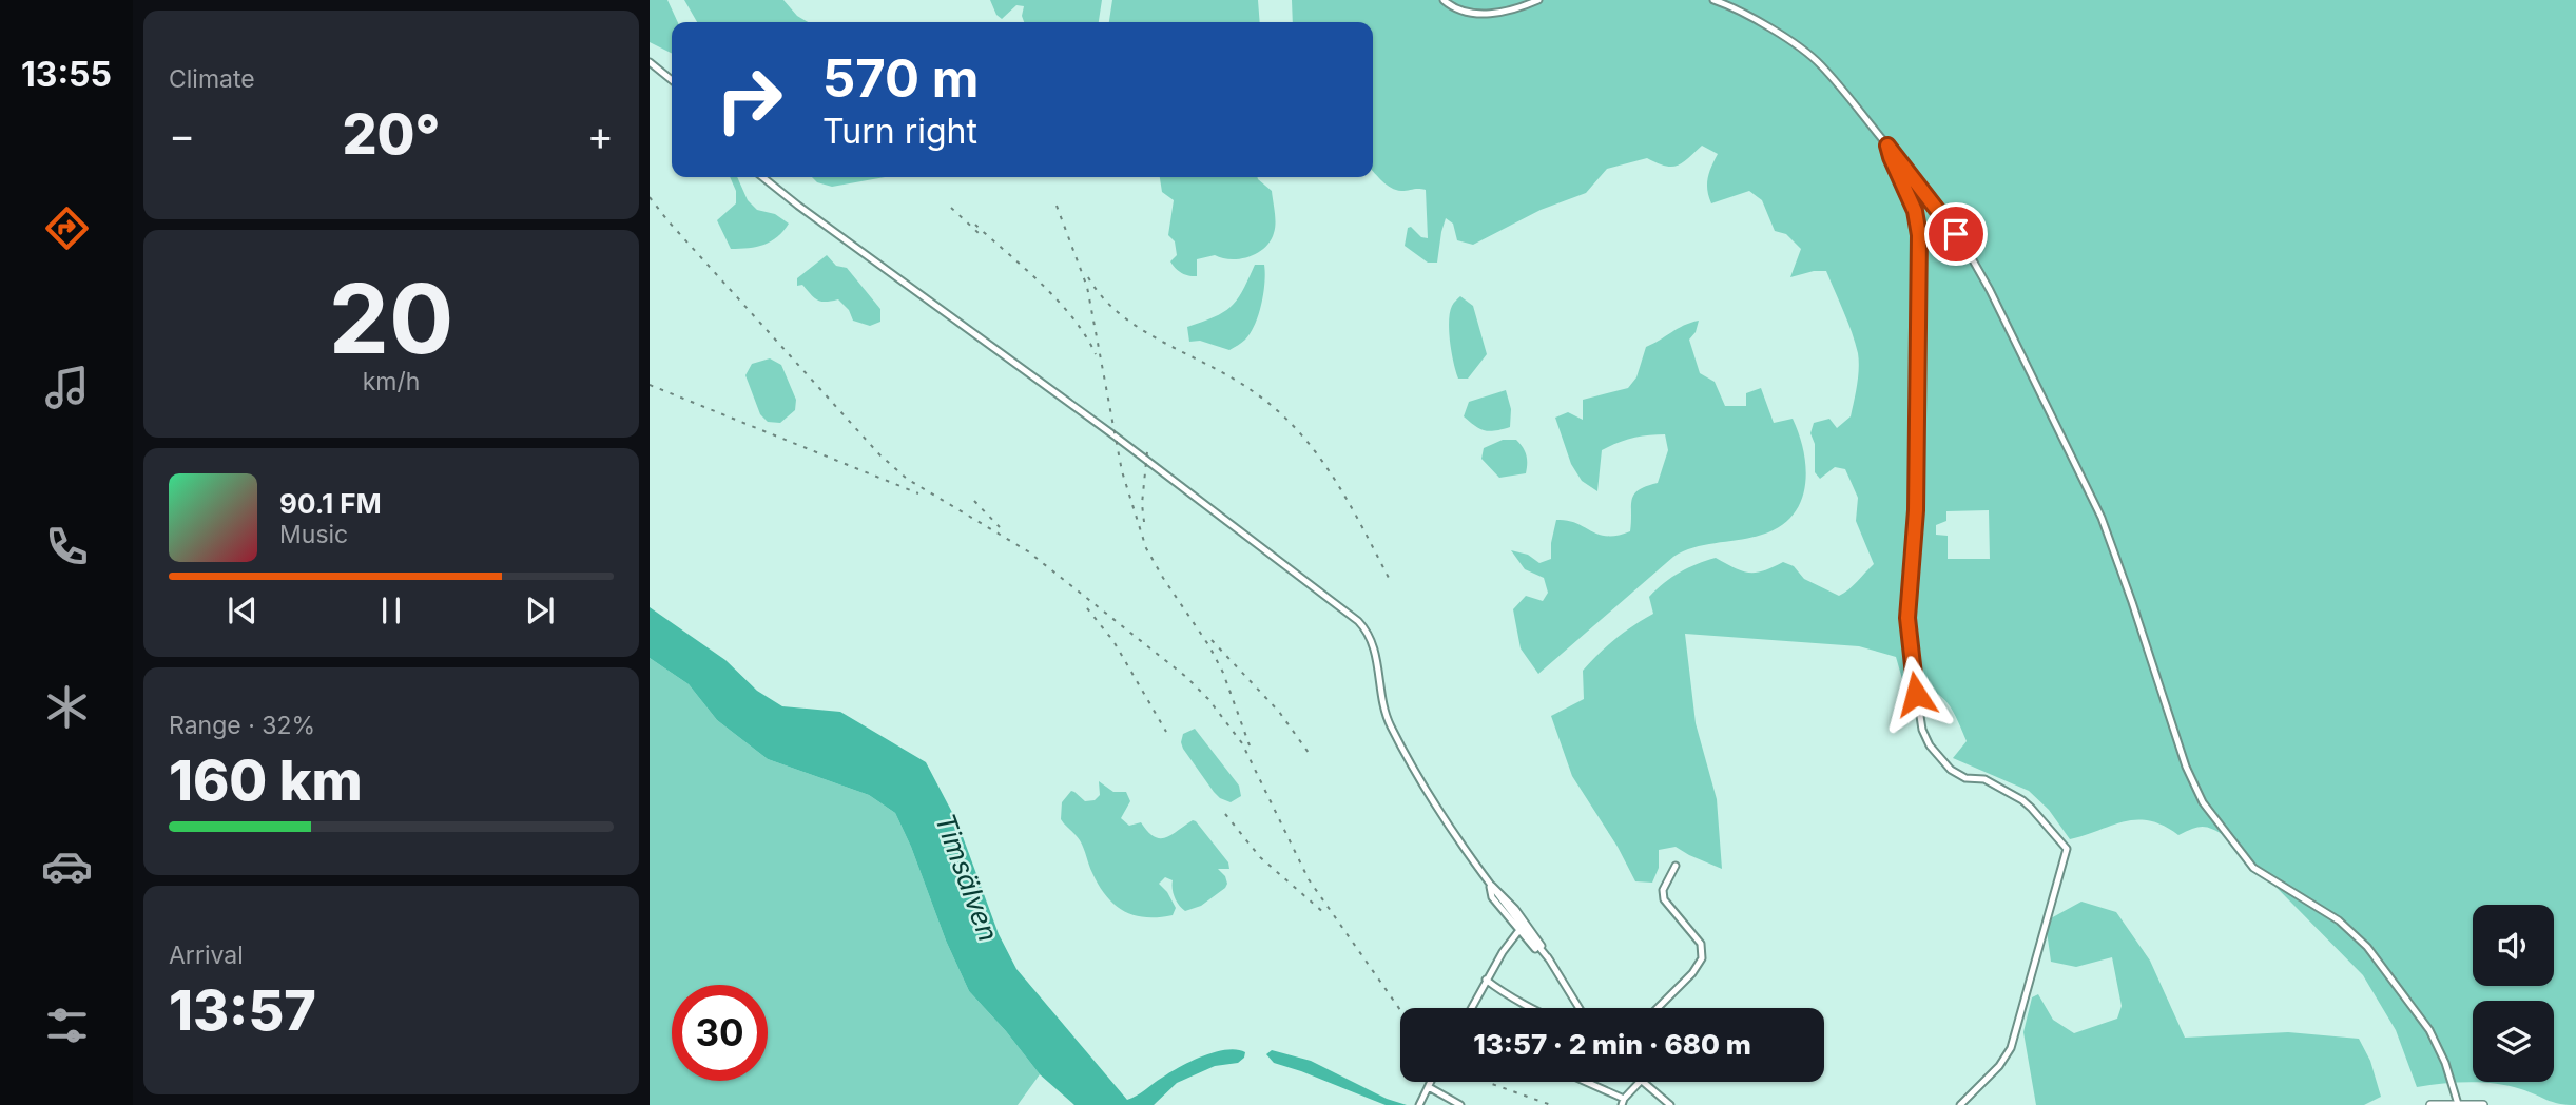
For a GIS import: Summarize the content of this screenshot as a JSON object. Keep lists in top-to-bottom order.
{
  "water": ["Timsälven"],
  "page": {
    "tabs": "13:55",
    "tile": [
      "Climate",
      ["20", "km/h"],
      ["Range · 32%", "160 km"],
      ["Arrival", "13:57"]
    ],
    "turn": ["570 m", "Turn right"],
    "heat": ["−", "20°", "+"],
    "song": ["90.1 FM", "Music"],
    "limit": "30",
    "trip": "13:57 · 2 min · 680 m"
  }
}
